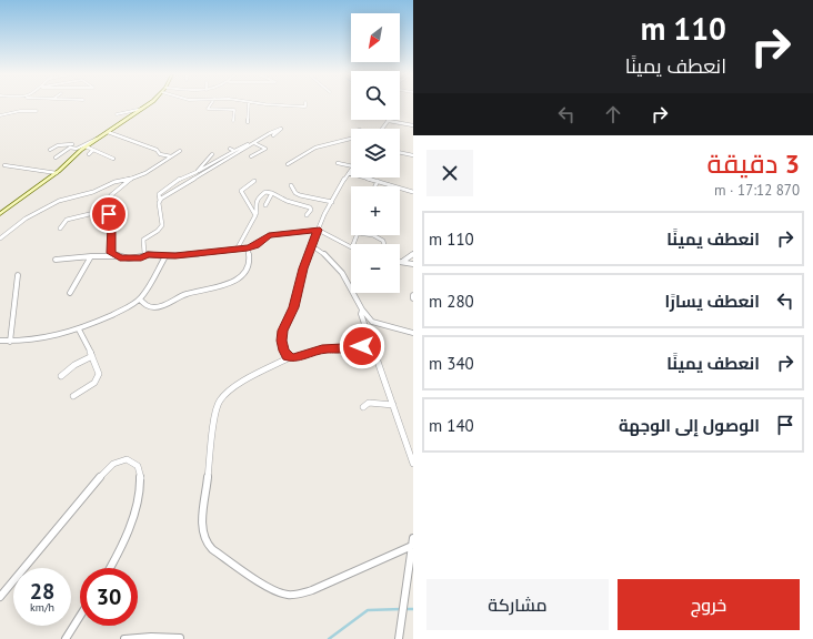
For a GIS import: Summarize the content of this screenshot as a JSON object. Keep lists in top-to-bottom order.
{
  "north": "bottom left",
  "page": {
    "turn": ["110 m", "انعطف يمينًا"],
    "map_buttons": ["+", "−"],
    "heading": ["3 دقيقة", "870 m · 17:12"],
    "list": [
      {
        "name": "انعطف يمينًا",
        "value": "110 m"
      },
      {
        "name": "انعطف يسارًا",
        "value": "280 m"
      },
      {
        "name": "انعطف يمينًا",
        "value": "340 m"
      },
      {
        "name": "الوصول إلى الوجهة",
        "value": "140 m"
      }
    ],
    "speed": "28 km/h",
    "limit": "30",
    "buttons": ["خروج", "مشاركة"]
  }
}
